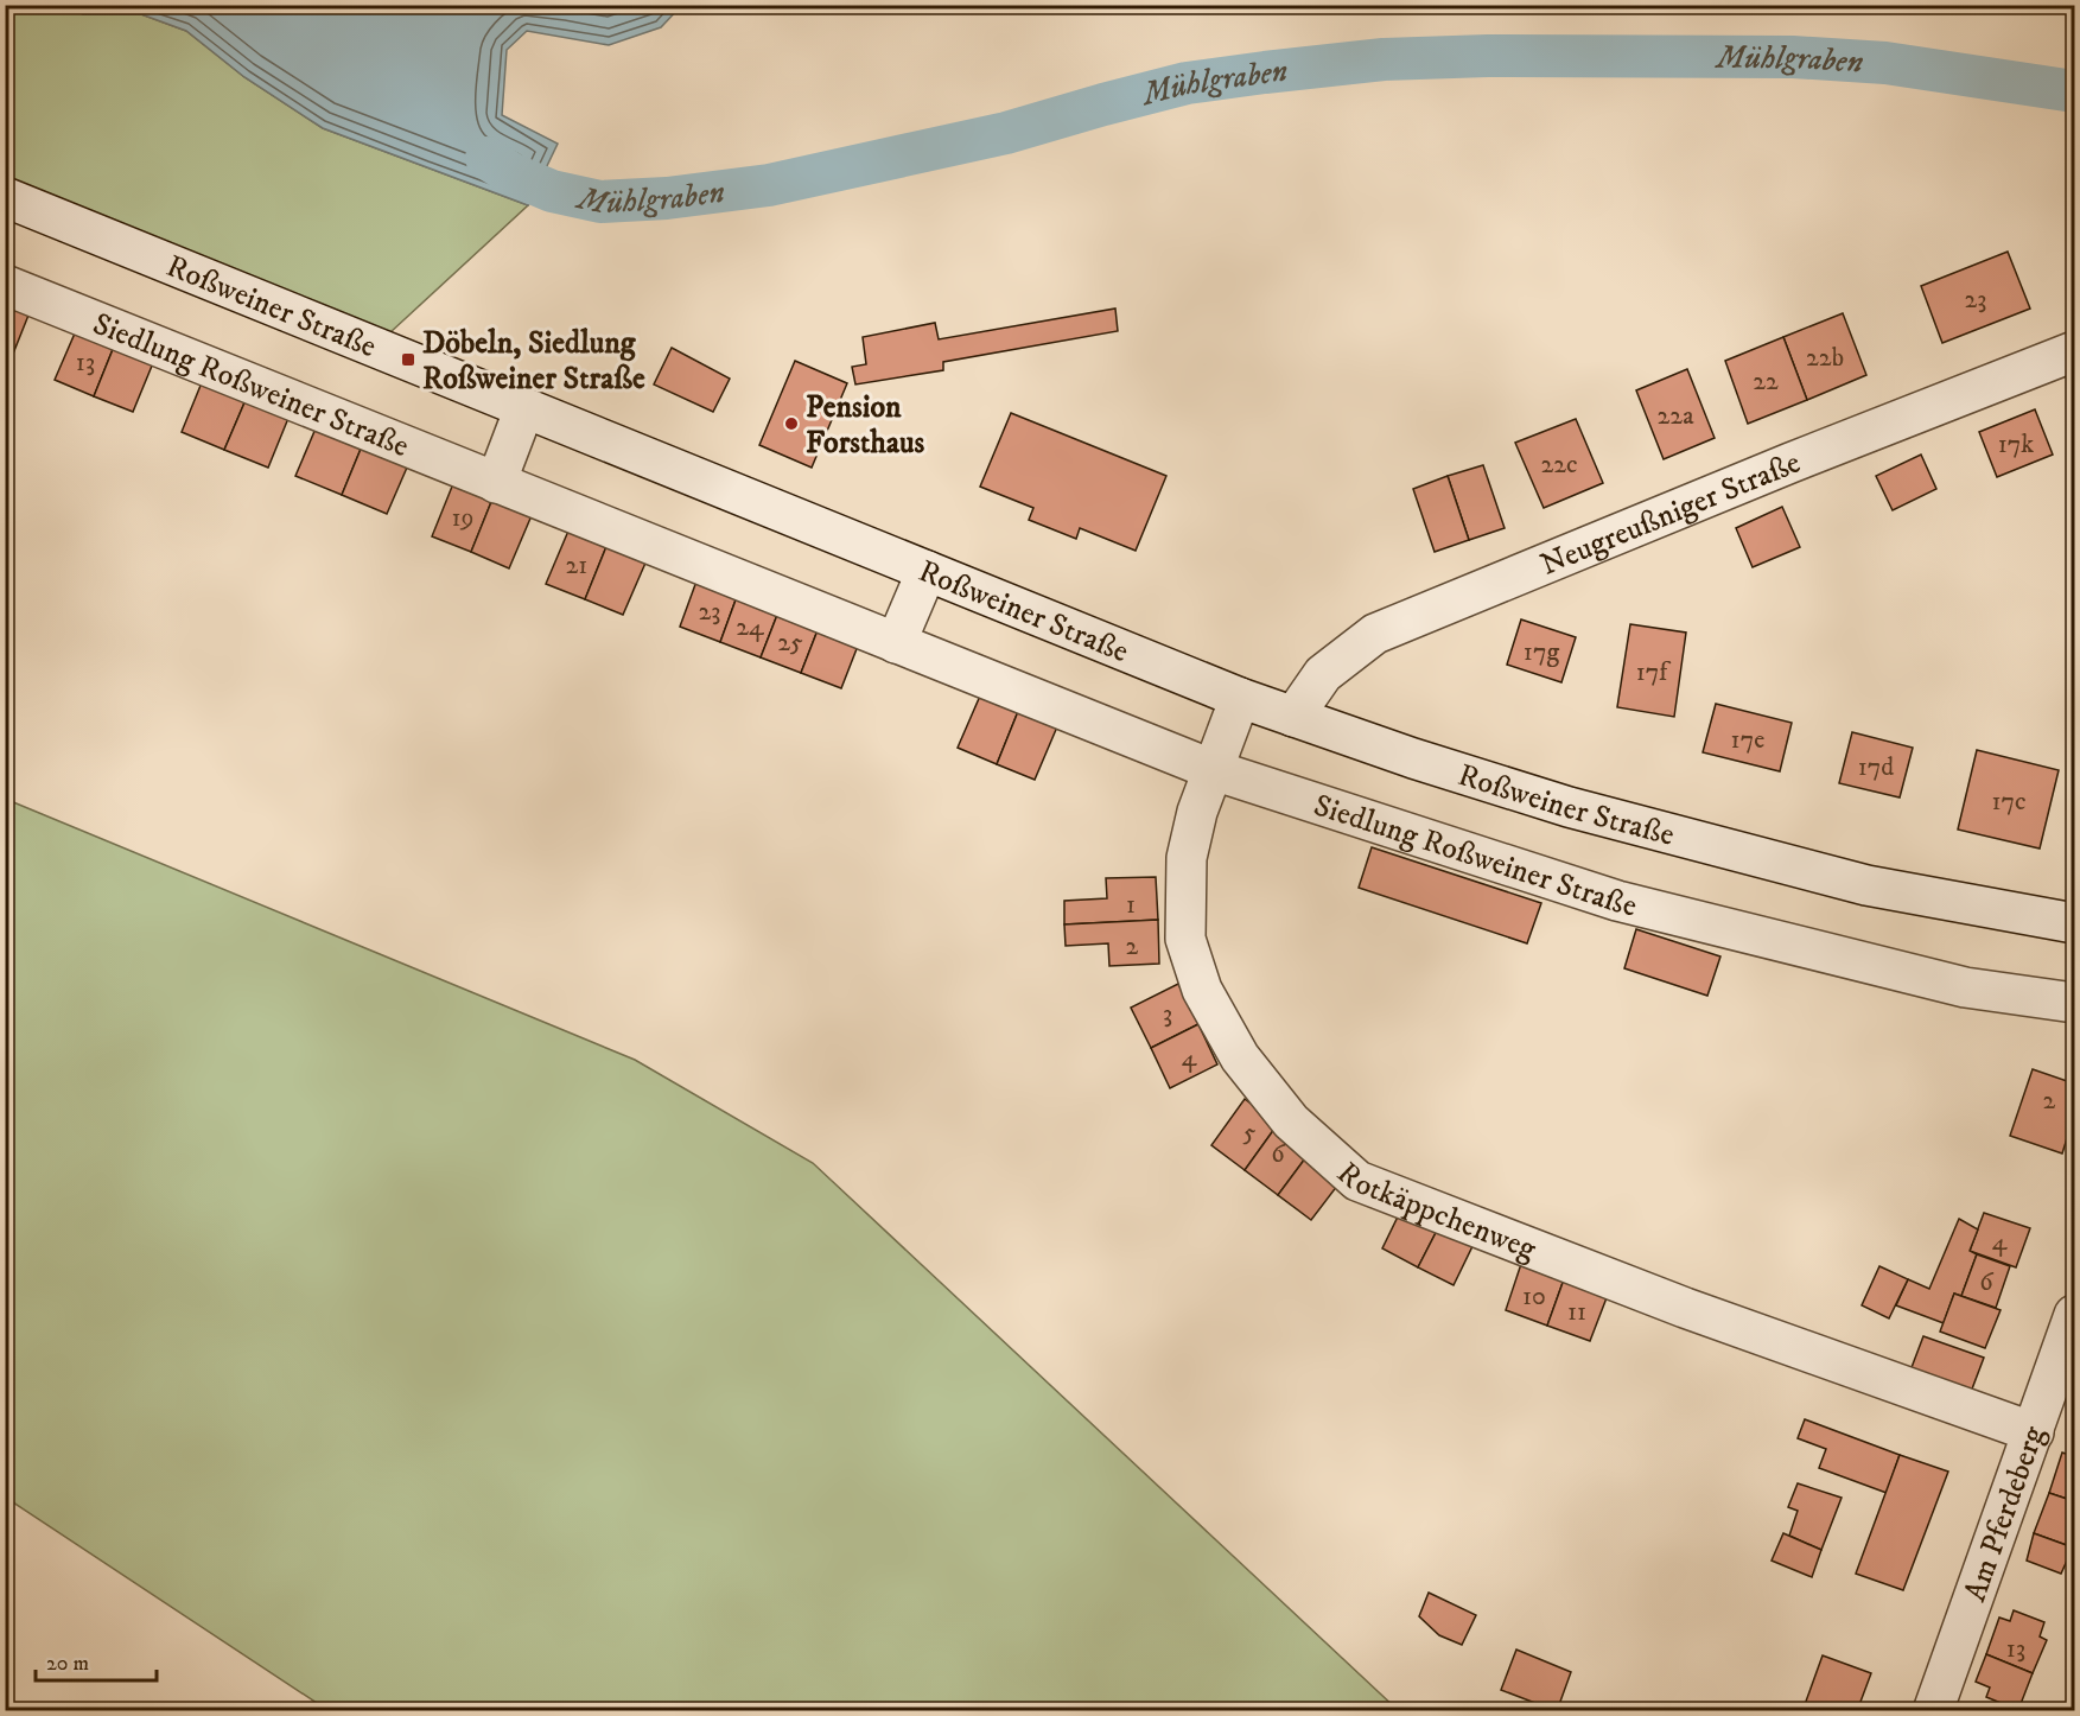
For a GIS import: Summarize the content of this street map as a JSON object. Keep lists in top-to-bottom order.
{
  "streets": {
    "street": [
      "Roßweiner Straße",
      "Siedlung Roßweiner Straße",
      "Neugreußniger Straße",
      "Rotkäppchenweg",
      "Am Pferdeberg"
    ]
  },
  "crossings": [
    ["Roßweiner Straße", "Neugreußniger Straße"],
    ["Roßweiner Straße", "Rotkäppchenweg"],
    ["Siedlung Roßweiner Straße", "Rotkäppchenweg"],
    ["Rotkäppchenweg", "Am Pferdeberg"]
  ],
  "water": ["Mühlgraben"],
  "places": {
    "transit": ["Döbeln, Siedlung Roßweiner Straße"],
    "other": ["Pension Forsthaus"]
  },
  "house_numbers": [
    "23",
    "22b",
    "13",
    "22",
    "22a",
    "17k",
    "22c",
    "19",
    "21",
    "23",
    "24",
    "25",
    "17g",
    "17f",
    "17e",
    "17d",
    "17c",
    "1",
    "2",
    "3",
    "4",
    "2",
    "5",
    "6",
    "4",
    "6",
    "10",
    "11",
    "13"
  ],
  "scale_bar": "20 m"
}
